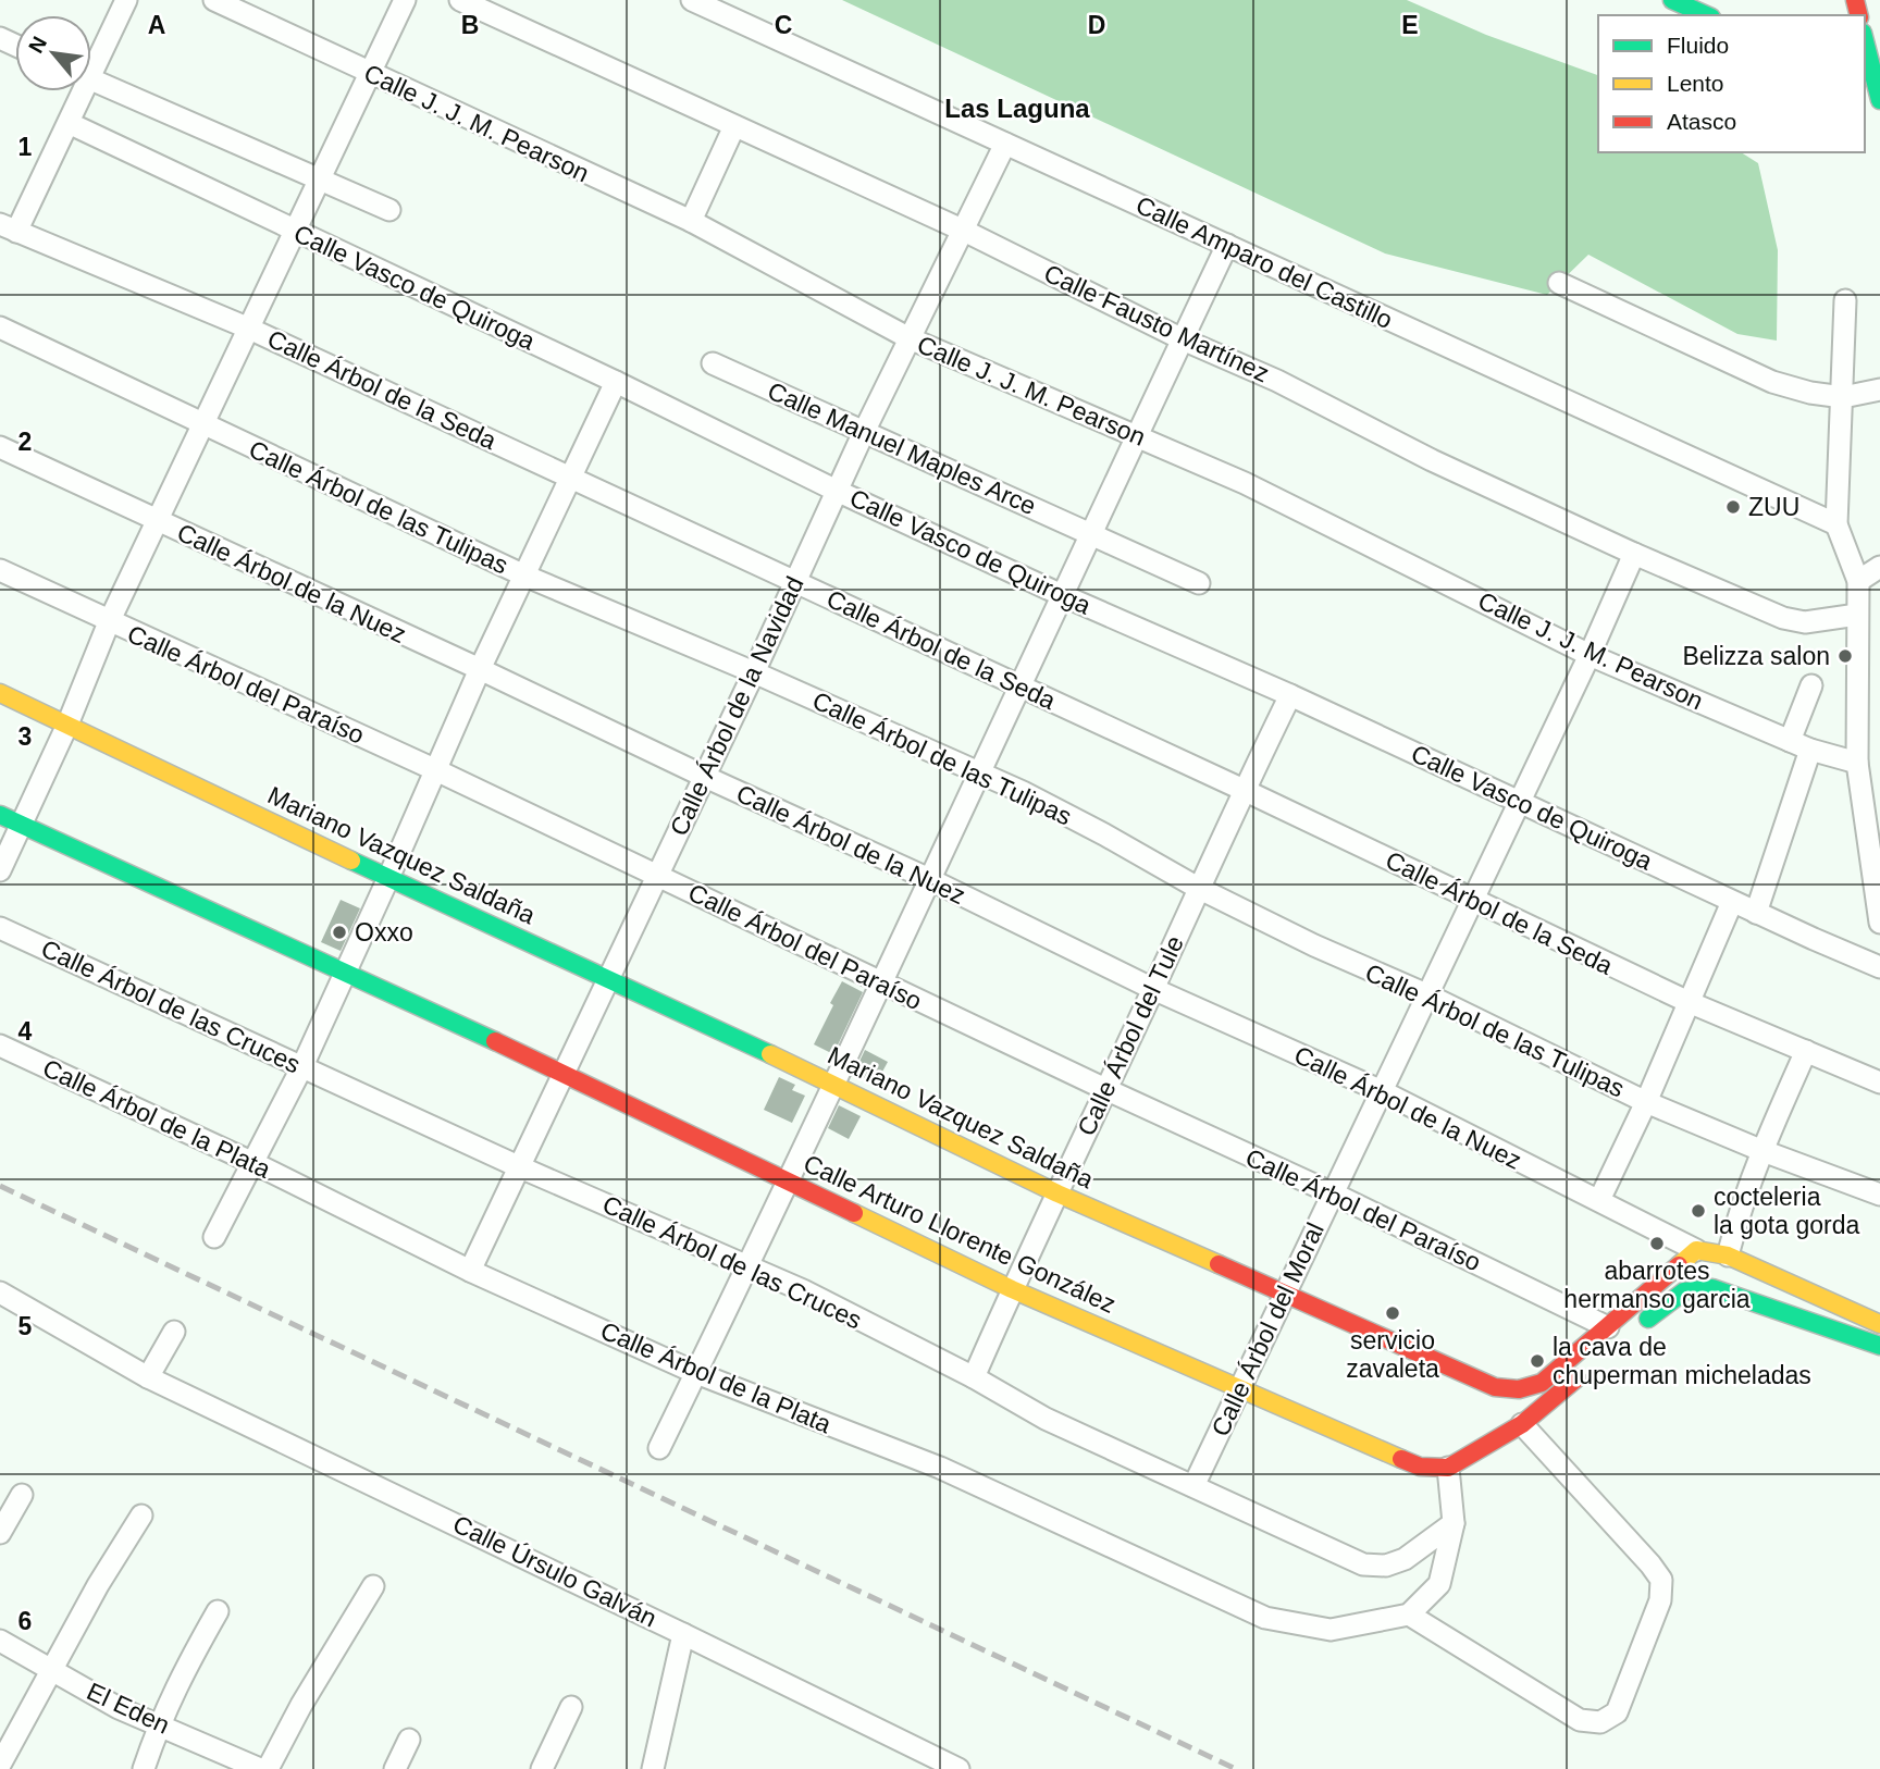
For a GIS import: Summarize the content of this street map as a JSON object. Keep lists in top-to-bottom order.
{
  "streets": {
    "street": [
      "Calle J. J. M. Pearson",
      "Calle Amparo del Castillo",
      "Calle Vasco de Quiroga",
      "Calle Fausto Martínez",
      "Calle Árbol de la Seda",
      "Calle Manuel Maples Arce",
      "Calle Árbol de las Tulipas",
      "Calle Árbol de la Nuez",
      "Calle Árbol del Paraíso",
      "Calle Árbol de la Navidad",
      "Mariano Vazquez Saldaña",
      "Calle Árbol de las Cruces",
      "Calle Árbol del Tule",
      "Calle Árbol de la Plata",
      "Calle Arturo Llorente González",
      "Calle Árbol del Moral",
      "Calle Úrsulo Galván",
      "El Eden"
    ]
  },
  "crossings": [
    ["Calle J. J. M. Pearson", "Calle Árbol de la Navidad"],
    ["Calle J. J. M. Pearson", "Calle Árbol del Moral"],
    ["Calle Amparo del Castillo", "Calle Árbol de la Navidad"],
    ["Calle Vasco de Quiroga", "Calle Árbol de la Navidad"],
    ["Calle Vasco de Quiroga", "Calle Árbol del Tule"],
    ["Calle Vasco de Quiroga", "Calle Árbol del Moral"],
    ["Calle Fausto Martínez", "Calle Árbol de la Navidad"],
    ["Calle Fausto Martínez", "Calle Árbol del Moral"],
    ["Calle Árbol de la Seda", "Calle Árbol de la Navidad"],
    ["Calle Árbol de la Seda", "Calle Árbol del Tule"],
    ["Calle Árbol de la Seda", "Calle Árbol del Moral"],
    ["Calle Manuel Maples Arce", "Calle Árbol de la Navidad"],
    ["Calle Árbol de las Tulipas", "Calle Árbol de la Navidad"],
    ["Calle Árbol de las Tulipas", "Calle Árbol del Tule"],
    ["Calle Árbol de las Tulipas", "Calle Árbol del Moral"],
    ["Calle Árbol de la Nuez", "Calle Árbol de la Navidad"],
    ["Calle Árbol de la Nuez", "Mariano Vazquez Saldaña"],
    ["Calle Árbol de la Nuez", "Calle Árbol del Tule"],
    ["Calle Árbol de la Nuez", "Calle Árbol del Moral"],
    ["Calle Árbol del Paraíso", "Calle Árbol de la Navidad"],
    ["Calle Árbol del Paraíso", "Mariano Vazquez Saldaña"],
    ["Calle Árbol del Paraíso", "Calle Árbol del Tule"],
    ["Calle Árbol del Paraíso", "Calle Árbol del Moral"],
    ["Calle Árbol de la Navidad", "Mariano Vazquez Saldaña"],
    ["Calle Árbol de la Navidad", "Calle Árbol de las Cruces"],
    ["Calle Árbol de la Navidad", "Calle Árbol de la Plata"],
    ["Calle Árbol de la Navidad", "Calle Arturo Llorente González"],
    ["Mariano Vazquez Saldaña", "Calle Árbol del Tule"],
    ["Mariano Vazquez Saldaña", "Calle Árbol del Moral"],
    ["Calle Árbol de las Cruces", "Calle Árbol del Tule"],
    ["Calle Árbol de las Cruces", "Calle Árbol del Moral"],
    ["Calle Árbol del Tule", "Calle Arturo Llorente González"],
    ["Calle Arturo Llorente González", "Calle Árbol del Moral"]
  ],
  "districts": ["Las Laguna"],
  "places": [
    "ZUU",
    "Belizza salon",
    "Oxxo",
    "cocteleria la gota gorda",
    "abarrotes hermanso garcia",
    "servicio zavaleta",
    "la cava de chuperman micheladas"
  ],
  "legend": ["Fluido", "Lento", "Atasco"],
  "north": "top left",
  "grid": {
    "columns": [
      "A",
      "B",
      "C",
      "D",
      "E"
    ],
    "rows": [
      "1",
      "2",
      "3",
      "4",
      "5",
      "6"
    ]
  }
}
